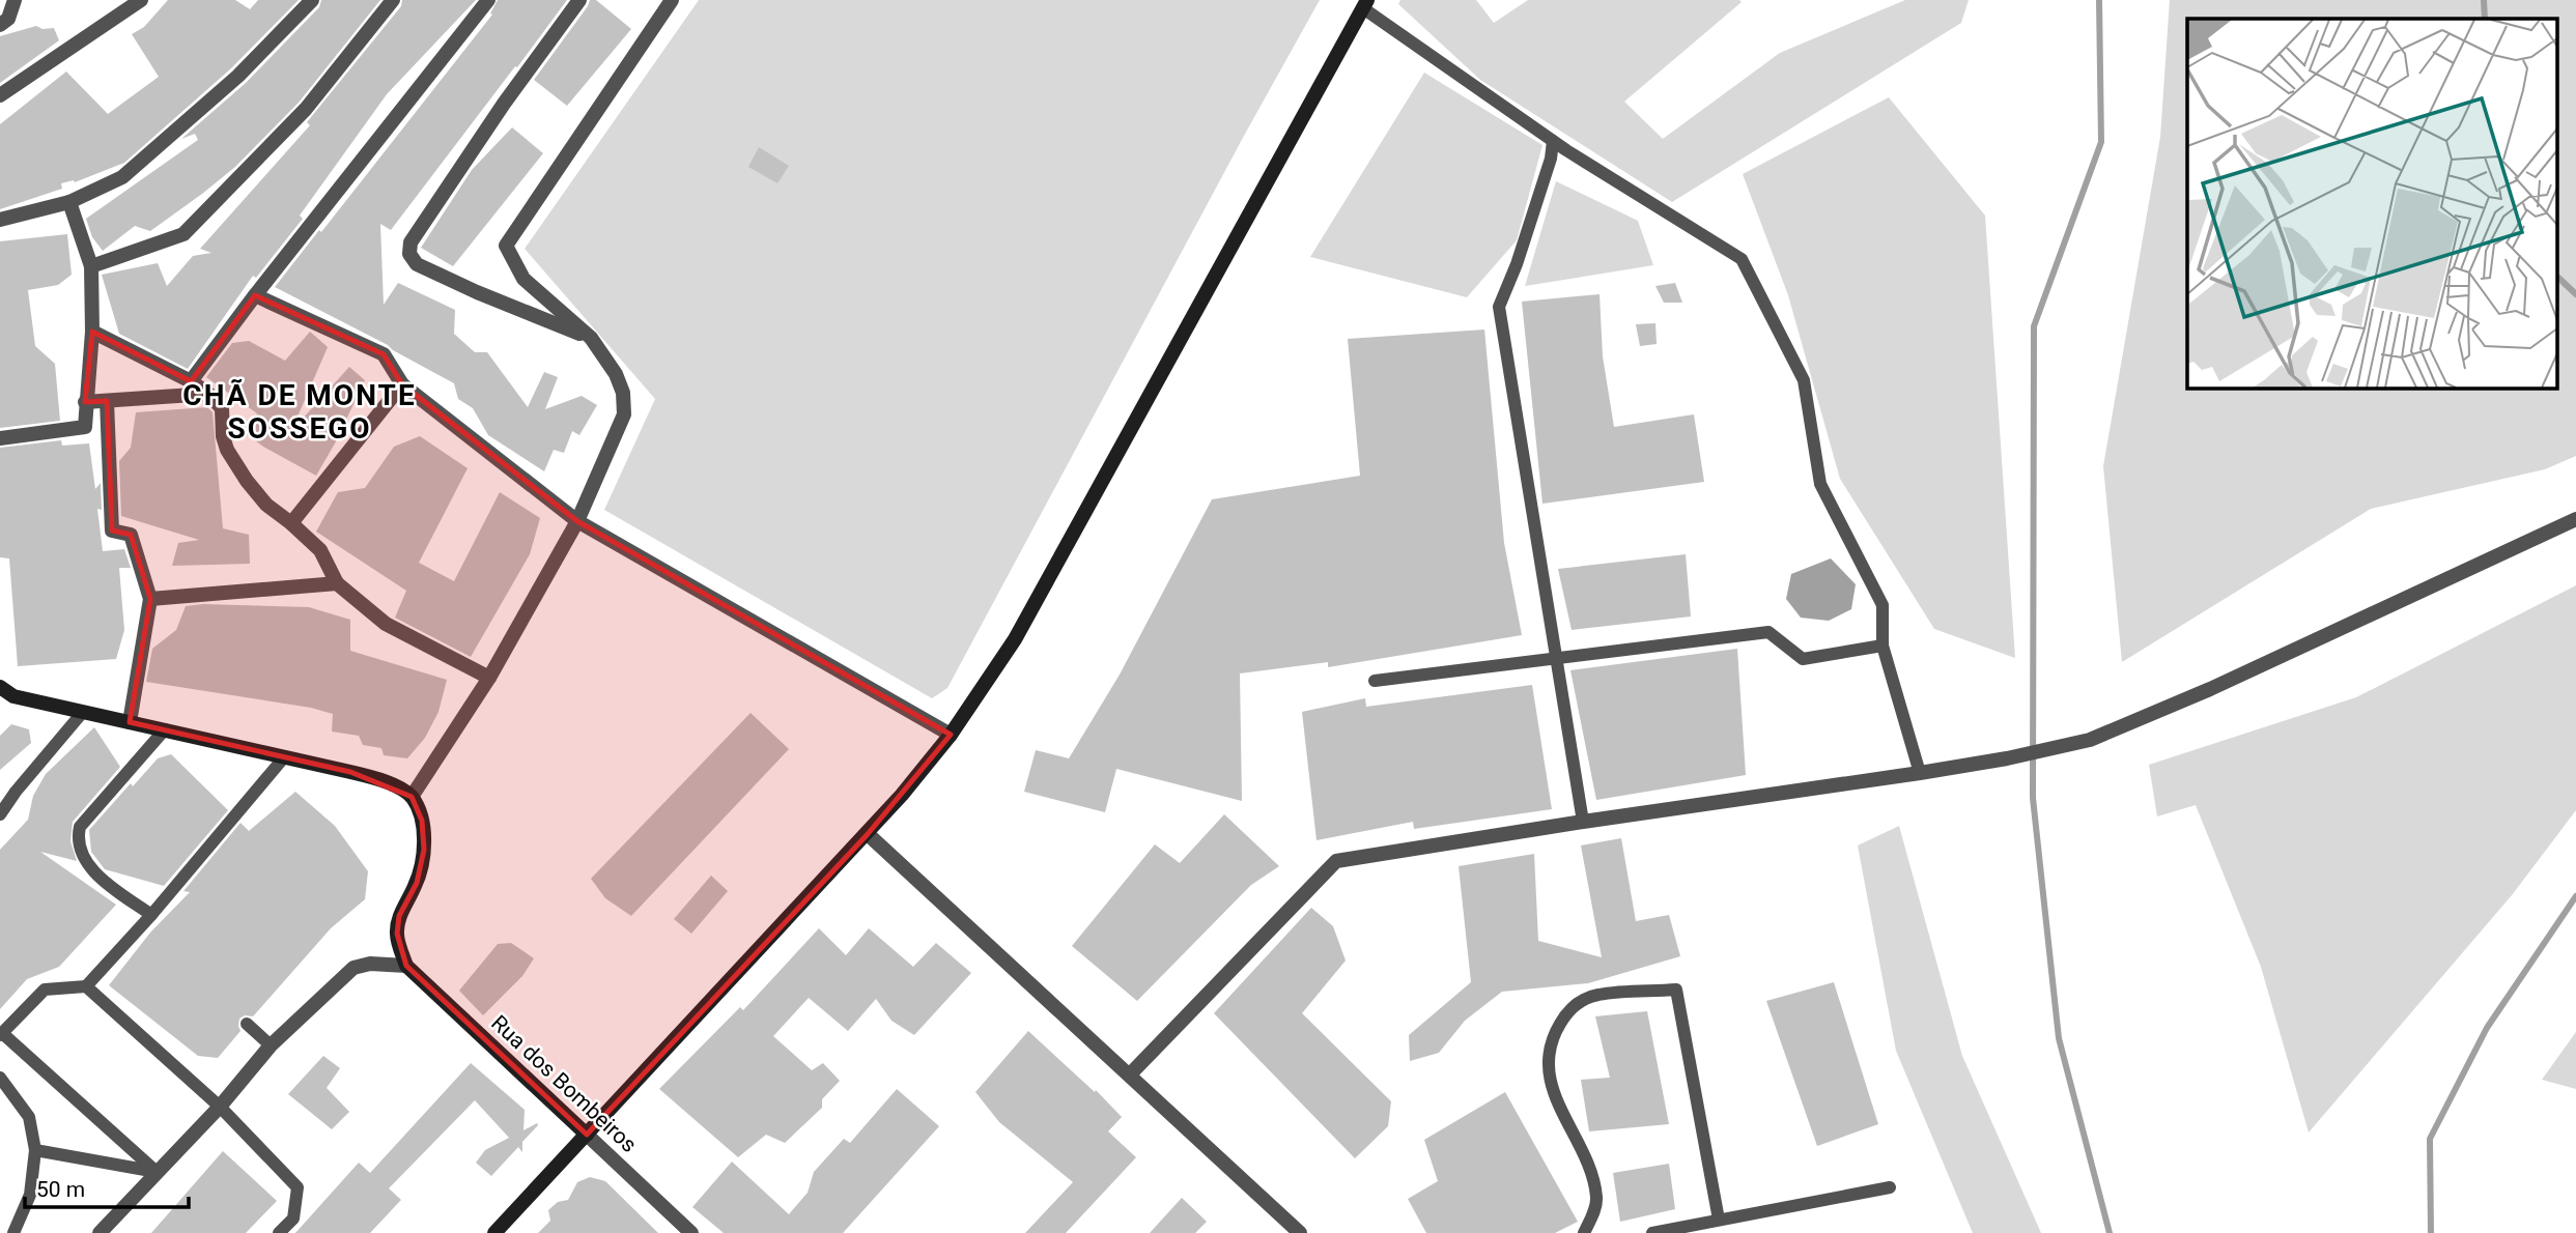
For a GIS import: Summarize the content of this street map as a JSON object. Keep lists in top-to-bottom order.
{
  "streets": {
    "main road": ["Rua dos Bombeiros"]
  },
  "districts": ["CHÃ DE MONTE SOSSEGO"],
  "scale_bar": "50 m"
}
